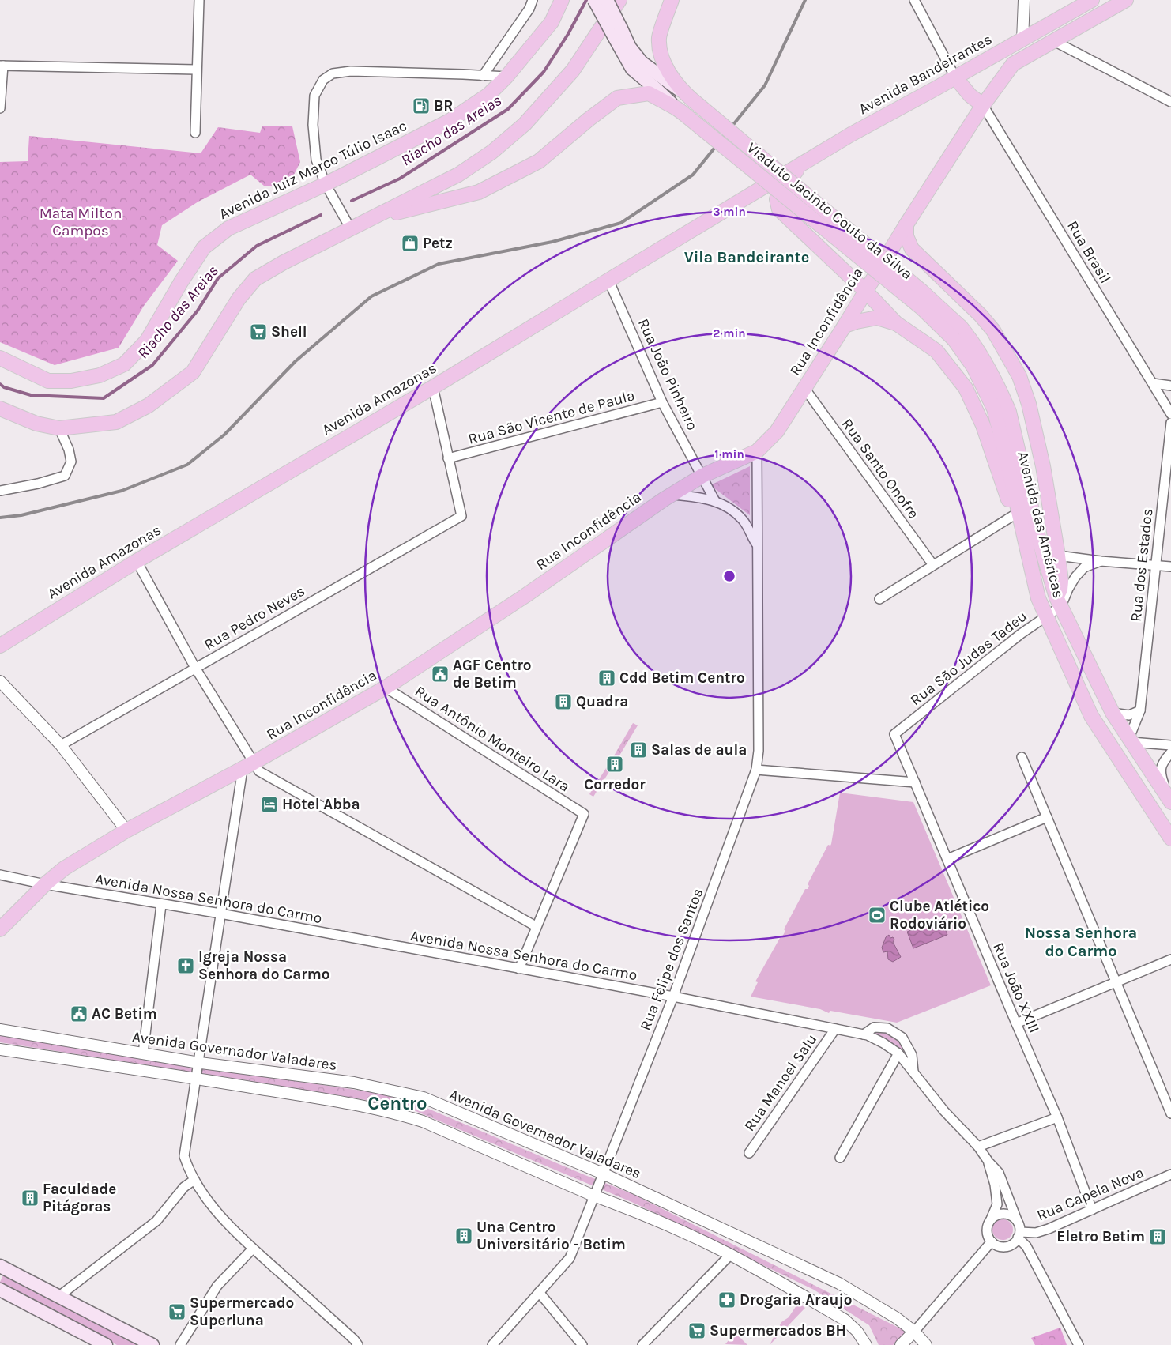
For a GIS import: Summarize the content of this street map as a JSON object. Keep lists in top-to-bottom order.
{
  "streets": {
    "main road": [
      "Avenida Bandeirantes",
      "Avenida Juiz Marco Túlio Isaac",
      "Viaduto Jacinto Couto da Silva",
      "Rua Inconfidência",
      "Avenida Amazonas",
      "Avenida das Américas"
    ],
    "street": [
      "Rua Brasil",
      "Rua João Pinheiro",
      "Rua São Vicente de Paula",
      "Rua Santo Onofre",
      "Rua dos Estados",
      "Rua Pedro Neves",
      "Rua São Judas Tadeu",
      "Rua Antônio Monteiro Lara",
      "Avenida Nossa Senhora do Carmo",
      "Rua Felipe dos Santos",
      "Rua João XXIII",
      "Avenida Governador Valadares",
      "Rua Manoel Salu",
      "Rua Capela Nova"
    ]
  },
  "crossings": [
    ["Avenida Bandeirantes", "Avenida Amazonas"],
    ["Viaduto Jacinto Couto da Silva", "Avenida das Américas"],
    ["Rua Brasil", "Rua Inconfidência"],
    ["Rua Inconfidência", "Rua João Pinheiro"],
    ["Rua Inconfidência", "Rua Santo Onofre"],
    ["Rua Inconfidência", "Avenida das Américas"],
    ["Rua Inconfidência", "Rua Antônio Monteiro Lara"],
    ["Rua Inconfidência", "Avenida Nossa Senhora do Carmo"],
    ["Rua Inconfidência", "Rua Felipe dos Santos"],
    ["Rua João Pinheiro", "Avenida Amazonas"],
    ["Rua João Pinheiro", "Rua São Vicente de Paula"],
    ["Rua João Pinheiro", "Rua Felipe dos Santos"],
    ["Rua São Vicente de Paula", "Rua Pedro Neves"],
    ["Avenida das Américas", "Rua dos Estados"],
    ["Avenida das Américas", "Rua São Judas Tadeu"],
    ["Rua São Judas Tadeu", "Rua João XXIII"],
    ["Avenida Nossa Senhora do Carmo", "Rua Felipe dos Santos"],
    ["Avenida Nossa Senhora do Carmo", "Rua Manoel Salu"],
    ["Avenida Nossa Senhora do Carmo", "Rua Capela Nova"],
    ["Rua Felipe dos Santos", "Avenida Governador Valadares"],
    ["Rua João XXIII", "Rua Capela Nova"]
  ],
  "districts": ["Vila Bandeirante", "Nossa Senhora do Carmo", "Centro"],
  "water": ["Riacho das Areias"],
  "parks": ["Mata Milton Campos"],
  "places": {
    "fuel station": ["BR"],
    "shop": ["Petz"],
    "supermarket": ["Shell", "Supermercado Superluna", "Supermercados BH"],
    "public building": ["AGF Centro de Betim", "AC Betim"],
    "building": [
      "Cdd Betim Centro",
      "Quadra",
      "Salas de aula",
      "Corredor",
      "Faculdade Pitágoras",
      "Una Centro Universitário - Betim",
      "Eletro Betim"
    ],
    "hotel": ["Hotel Abba"],
    "sports": ["Clube Atlético Rodoviário"],
    "church": ["Igreja Nossa Senhora do Carmo"],
    "pharmacy": ["Drogaria Araujo"]
  },
  "rings": ["3 min", "2 min", "1 min"]
}
